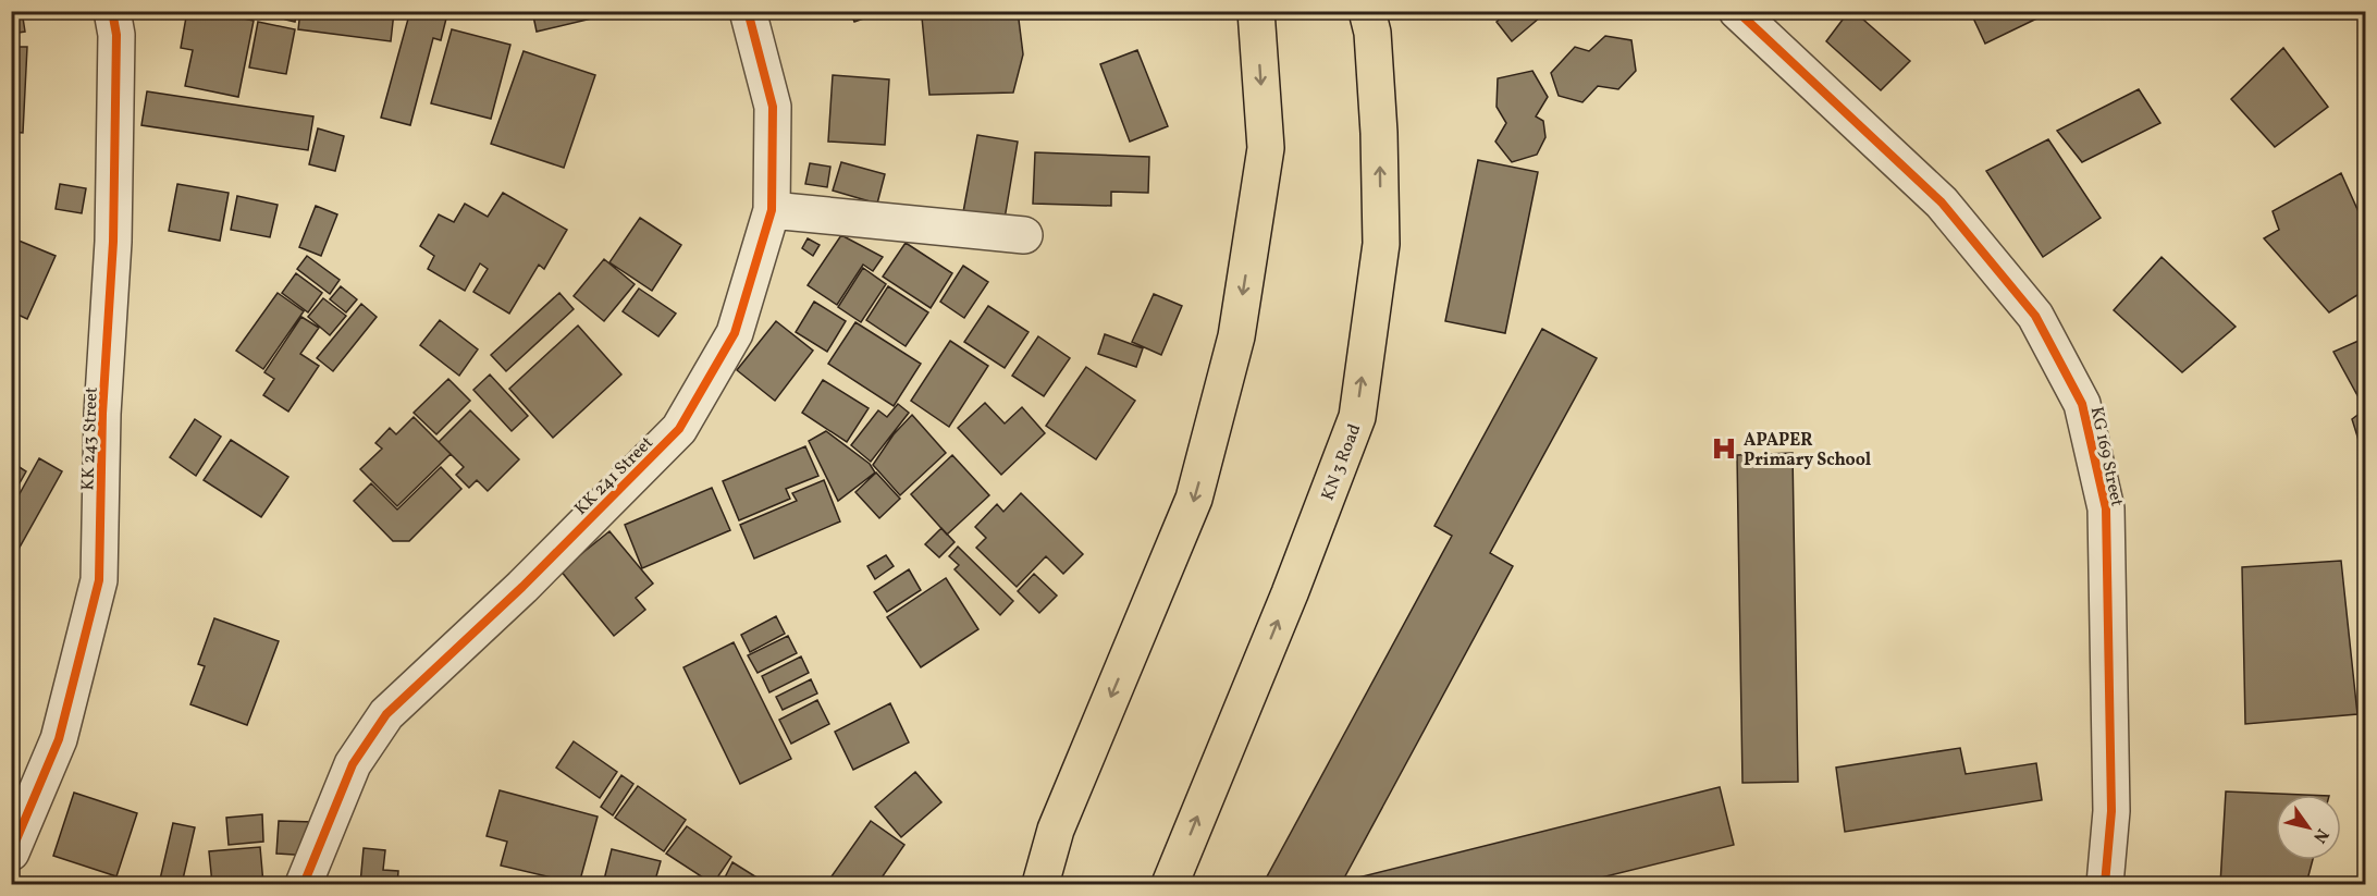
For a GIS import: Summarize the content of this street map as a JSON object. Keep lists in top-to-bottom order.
{
  "streets": {
    "highway": ["KN 3 Road"],
    "street": ["KK 243 Street", "KG 169 Street", "KK 241 Street"]
  },
  "places": {
    "hospital": ["APAPER Primary School"]
  },
  "north": "bottom right"
}
